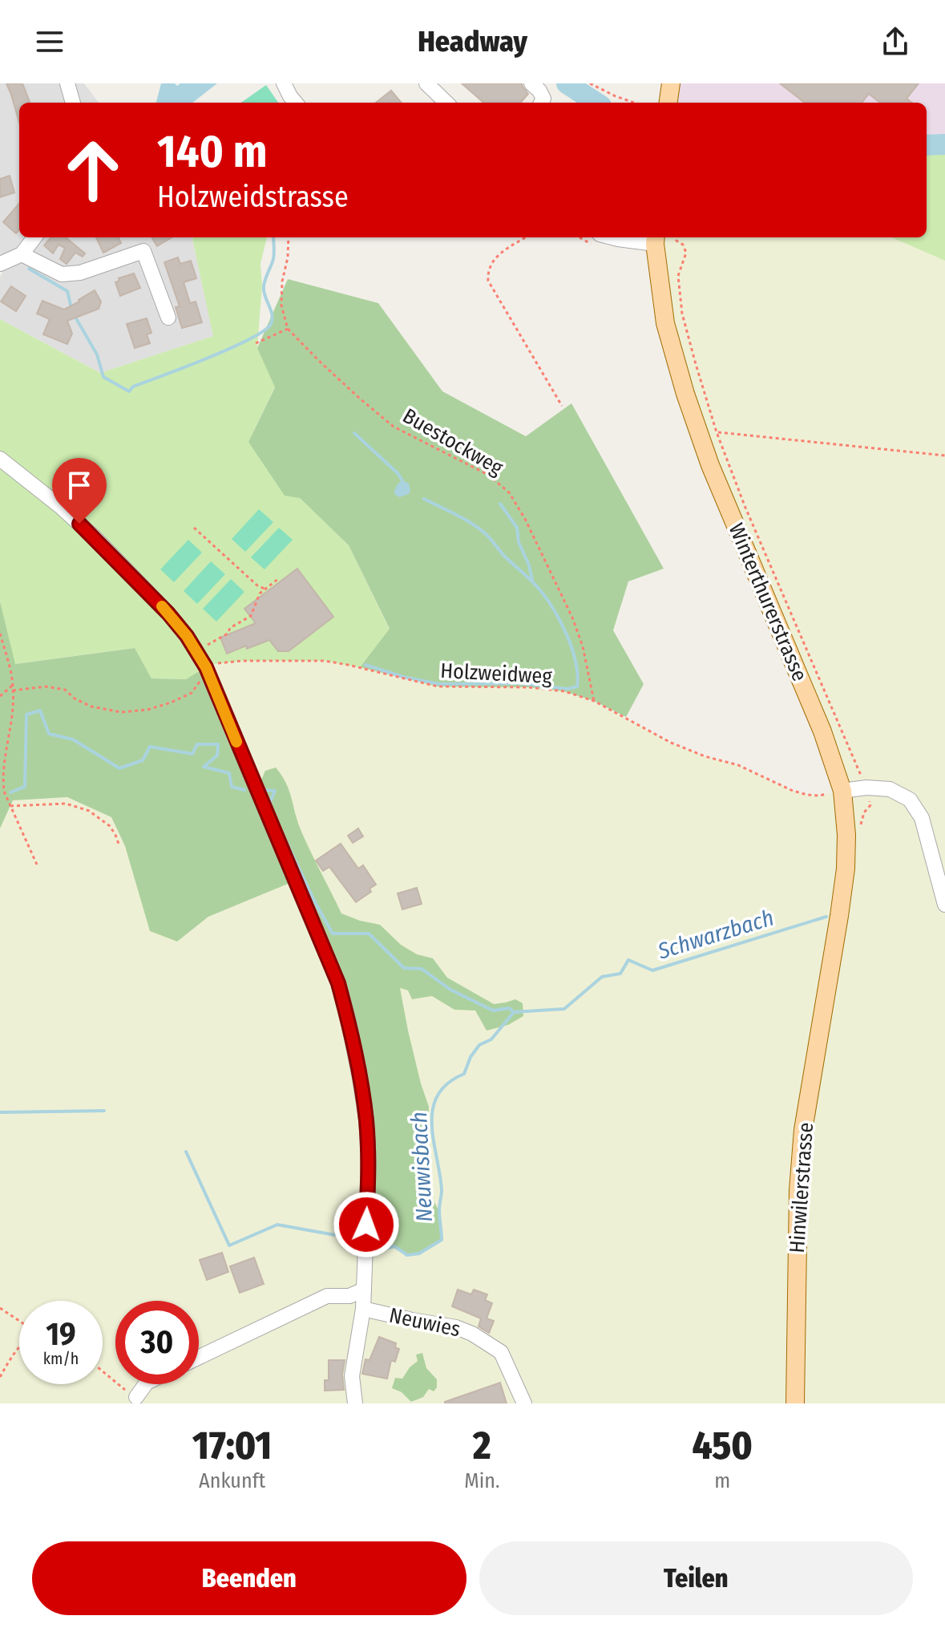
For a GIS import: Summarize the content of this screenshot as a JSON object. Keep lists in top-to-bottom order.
{
  "streets": {
    "main road": ["Winterthurerstrasse", "Hinwilerstrasse"],
    "street": ["Neuwies"],
    "path": ["Buestockweg", "Holzweidweg"]
  },
  "crossings": [
    ["Buestockweg", "Holzweidweg"],
    ["Winterthurerstrasse", "Holzweidweg"],
    ["Winterthurerstrasse", "Hinwilerstrasse"]
  ],
  "water": ["Schwarzbach", "Neuwisbach"],
  "page": {
    "header": "Headway",
    "turn": ["140 m", "Holzweidstrasse"],
    "speed": "19 km/h",
    "limit": "30",
    "eta": [
      "17:01",
      "Ankunft",
      "2",
      "Min.",
      "450",
      "m"
    ],
    "buttons": ["Beenden", "Teilen"]
  }
}
